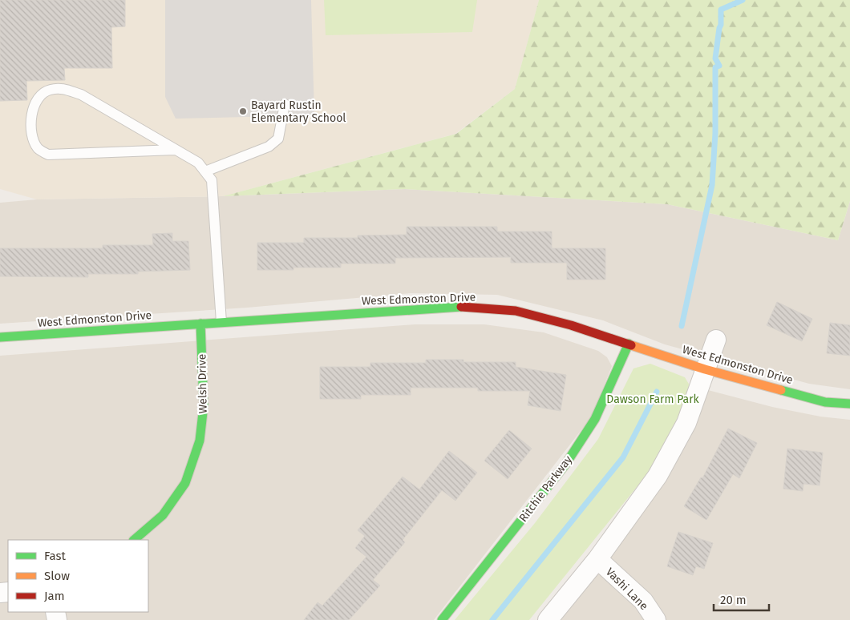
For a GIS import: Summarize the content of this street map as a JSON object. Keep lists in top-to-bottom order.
{
  "streets": {
    "street": [
      "West Edmonston Drive",
      "Welsh Drive",
      "Ritchie Parkway",
      "Vashi Lane"
    ]
  },
  "crossings": [
    ["West Edmonston Drive", "Welsh Drive"],
    ["West Edmonston Drive", "Ritchie Parkway"]
  ],
  "parks": ["Dawson Farm Park"],
  "places": ["Bayard Rustin Elementary School"],
  "legend": ["Fast", "Slow", "Jam"],
  "scale_bar": "20 m"
}
